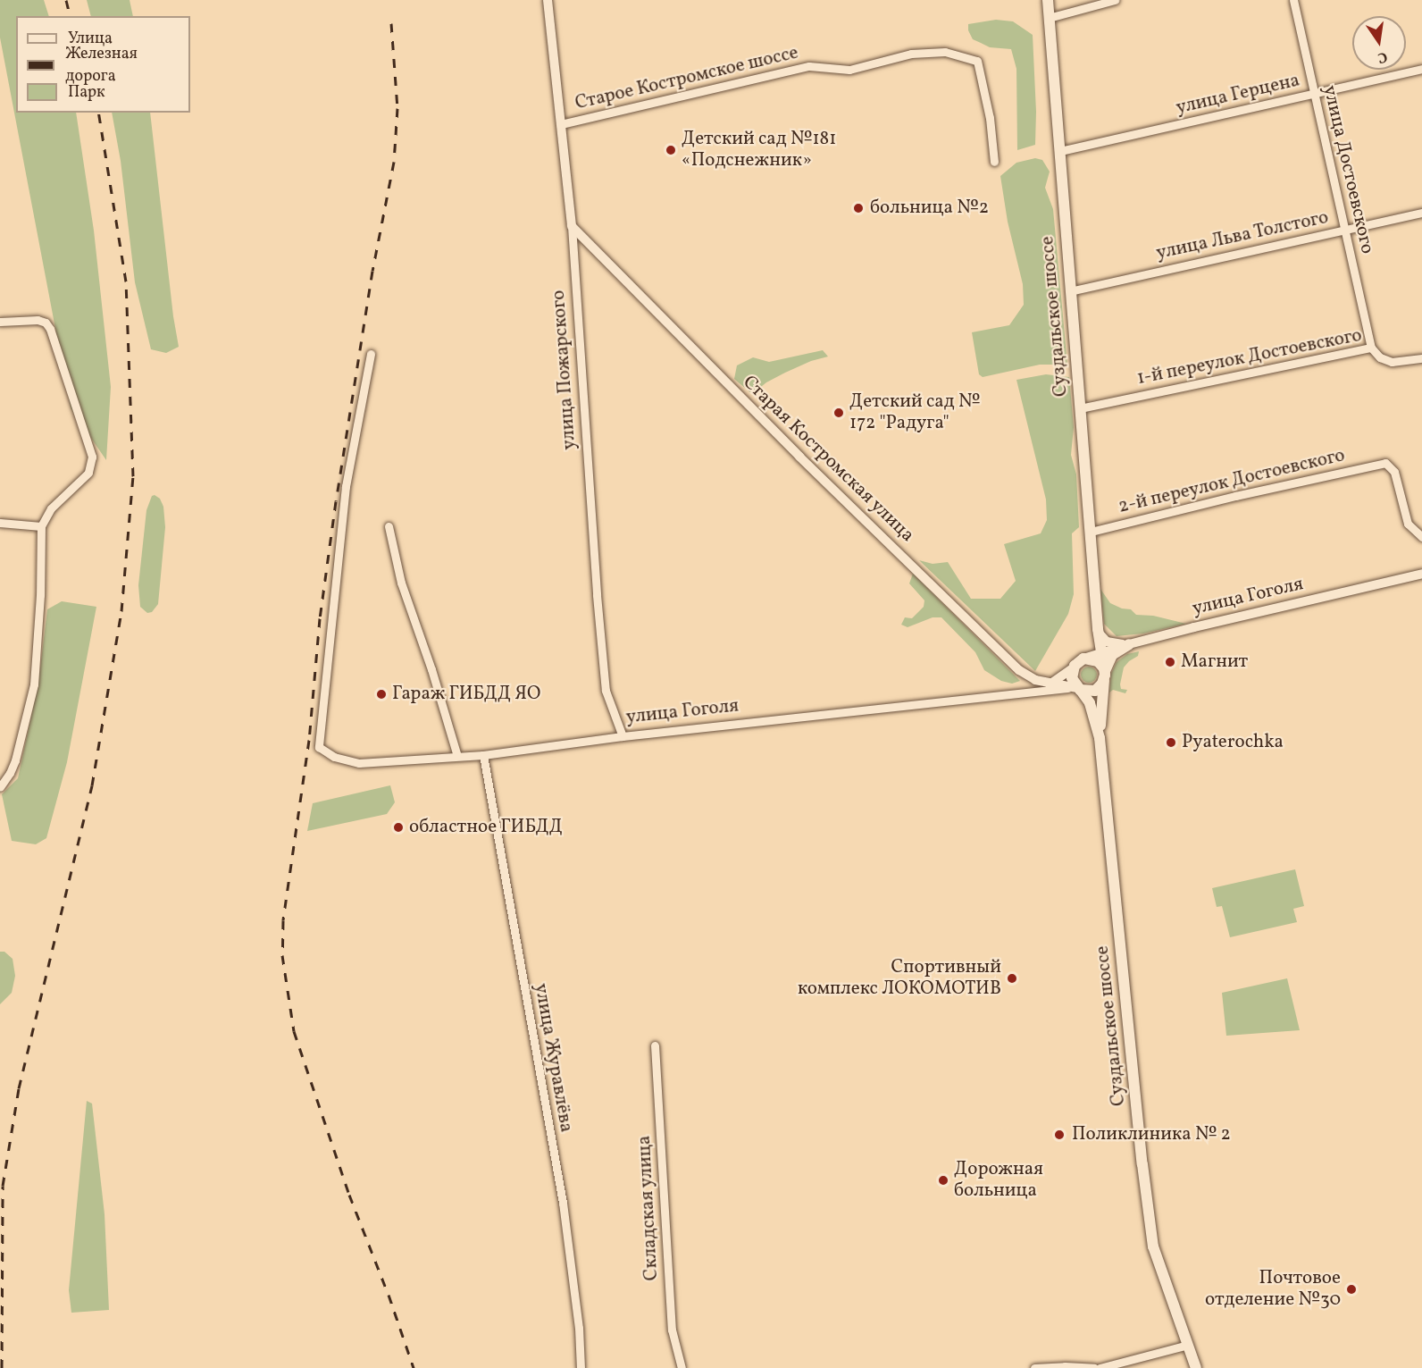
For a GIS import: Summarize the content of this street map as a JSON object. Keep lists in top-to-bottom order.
{
  "streets": {
    "main road": ["Суздальское шоссе"],
    "street": [
      "Старое Костромское шоссе",
      "улица Герцена",
      "улица Достоевского",
      "улица Льва Толстого",
      "1-й переулок Достоевского",
      "улица Пожарского",
      "Старая Костромская улица",
      "2-й переулок Достоевского",
      "улица Гоголя",
      "улица Журавлёва",
      "Складская улица"
    ]
  },
  "crossings": [
    ["Старое Костромское шоссе", "улица Пожарского"],
    ["улица Герцена", "улица Достоевского"],
    ["улица Герцена", "Суздальское шоссе"],
    ["улица Достоевского", "улица Льва Толстого"],
    ["улица Достоевского", "1-й переулок Достоевского"],
    ["улица Льва Толстого", "Суздальское шоссе"],
    ["Суздальское шоссе", "1-й переулок Достоевского"],
    ["Суздальское шоссе", "Старая Костромская улица"],
    ["Суздальское шоссе", "2-й переулок Достоевского"],
    ["Суздальское шоссе", "улица Гоголя"],
    ["улица Пожарского", "Старая Костромская улица"],
    ["улица Пожарского", "улица Гоголя"],
    ["Старая Костромская улица", "улица Гоголя"],
    ["улица Гоголя", "улица Журавлёва"]
  ],
  "places": [
    "Детский сад №181 «Подснежник»",
    "больница №2",
    "Детский сад № 172 \"Радуга\"",
    "Магнит",
    "Гараж ГИБДД ЯО",
    "Pyaterochka",
    "областное ГИБДД",
    "Спортивный комплекс ЛОКОМОТИВ",
    "Поликлиника № 2",
    "Дорожная больница",
    "Почтовое отделение №30"
  ],
  "legend": ["Улица", "Железная дорога", "Парк"],
  "north": "bottom"
}
